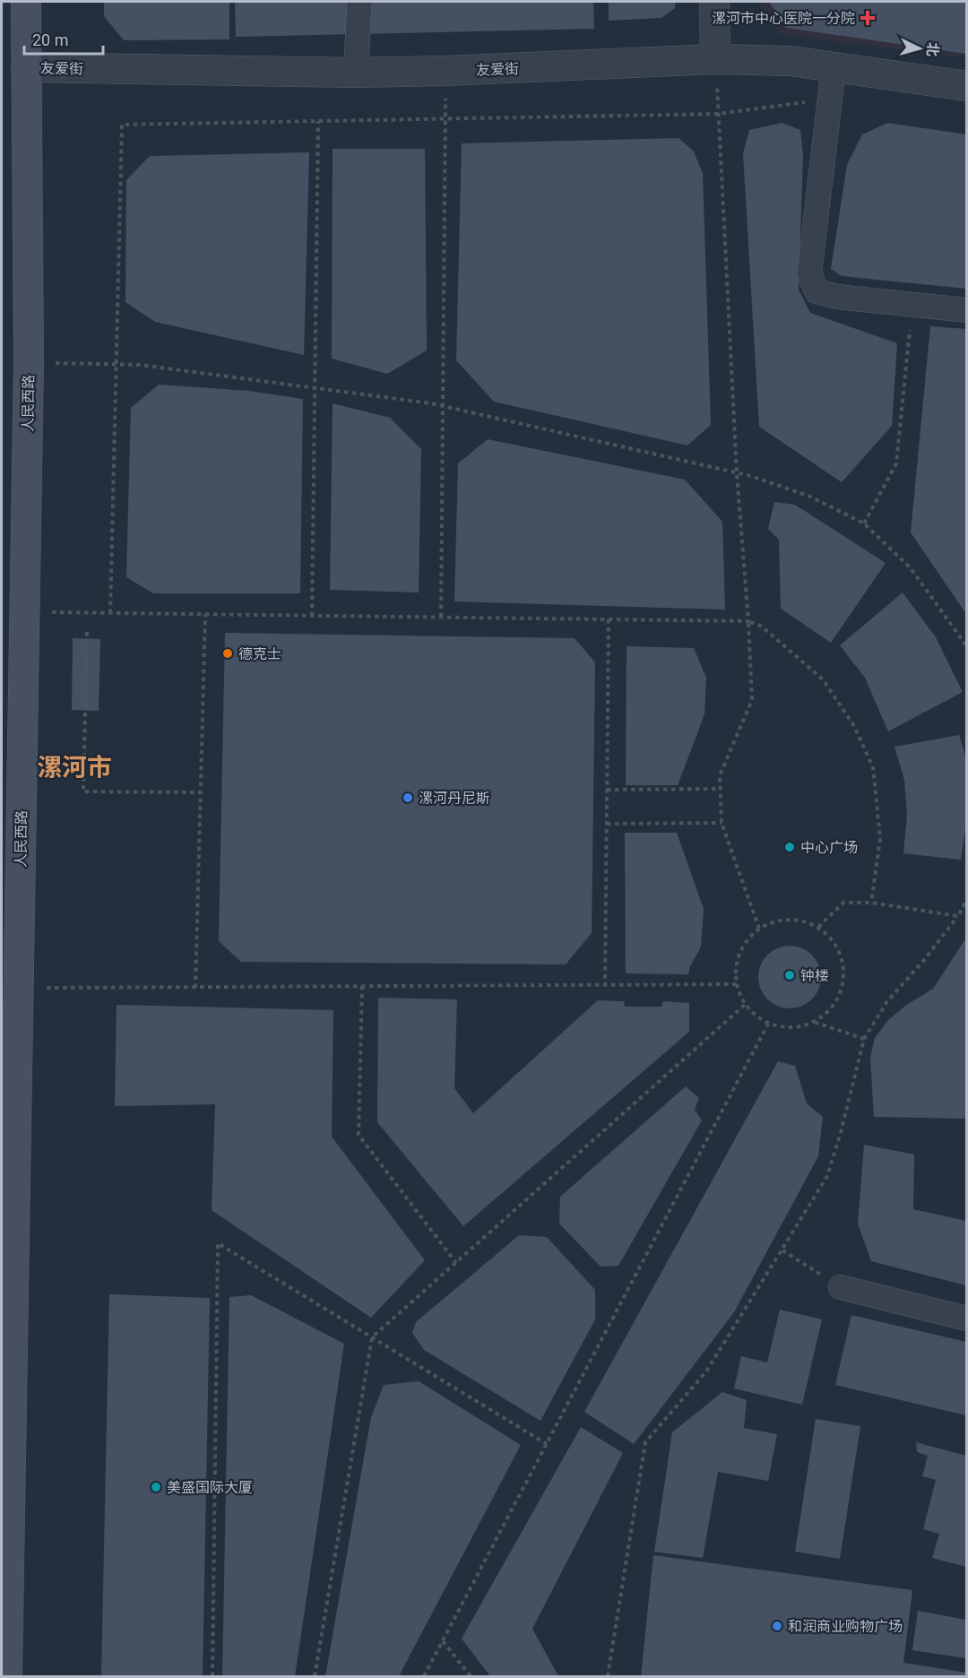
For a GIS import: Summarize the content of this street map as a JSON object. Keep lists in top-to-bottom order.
{
  "streets": {
    "main road": ["人民西路"],
    "street": ["友爱街"]
  },
  "crossings": [
    ["友爱街", "人民西路"]
  ],
  "districts": ["漯河市"],
  "places": {
    "health": ["漯河市中心医院一分院"],
    "other": [
      "德克士",
      "漯河丹尼斯",
      "中心广场",
      "钟楼",
      "美盛国际大厦",
      "和润商业购物广场"
    ]
  },
  "scale_bar": "20 m",
  "north": "right"
}
